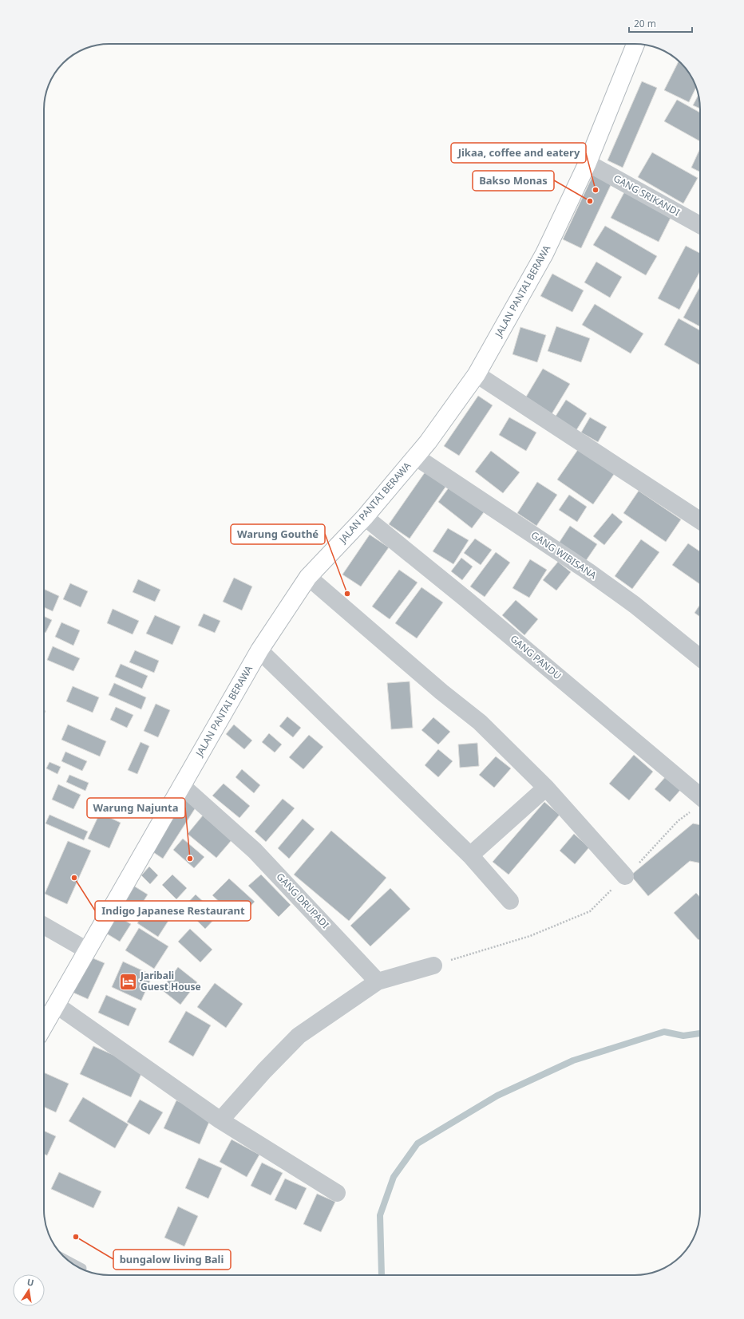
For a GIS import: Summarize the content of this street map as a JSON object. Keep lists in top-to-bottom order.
{
  "streets": {
    "street": [
      "GANG SRIKANDI",
      "JALAN PANTAI BERAWA",
      "GANG WIBISANA",
      "GANG PANDU",
      "GANG DRUPADI"
    ]
  },
  "crossings": [
    ["GANG SRIKANDI", "JALAN PANTAI BERAWA"],
    ["JALAN PANTAI BERAWA", "GANG WIBISANA"],
    ["JALAN PANTAI BERAWA", "GANG PANDU"],
    ["JALAN PANTAI BERAWA", "GANG DRUPADI"]
  ],
  "places": {
    "other": [
      "Jikaa, coffee and eatery",
      "Bakso Monas",
      "Warung Gouthé",
      "Warung Najunta",
      "Indigo Japanese Restaurant",
      "bungalow living Bali"
    ],
    "hotel": ["Jaribali Guest House"]
  },
  "scale_bar": "20 m",
  "north": "top"
}
